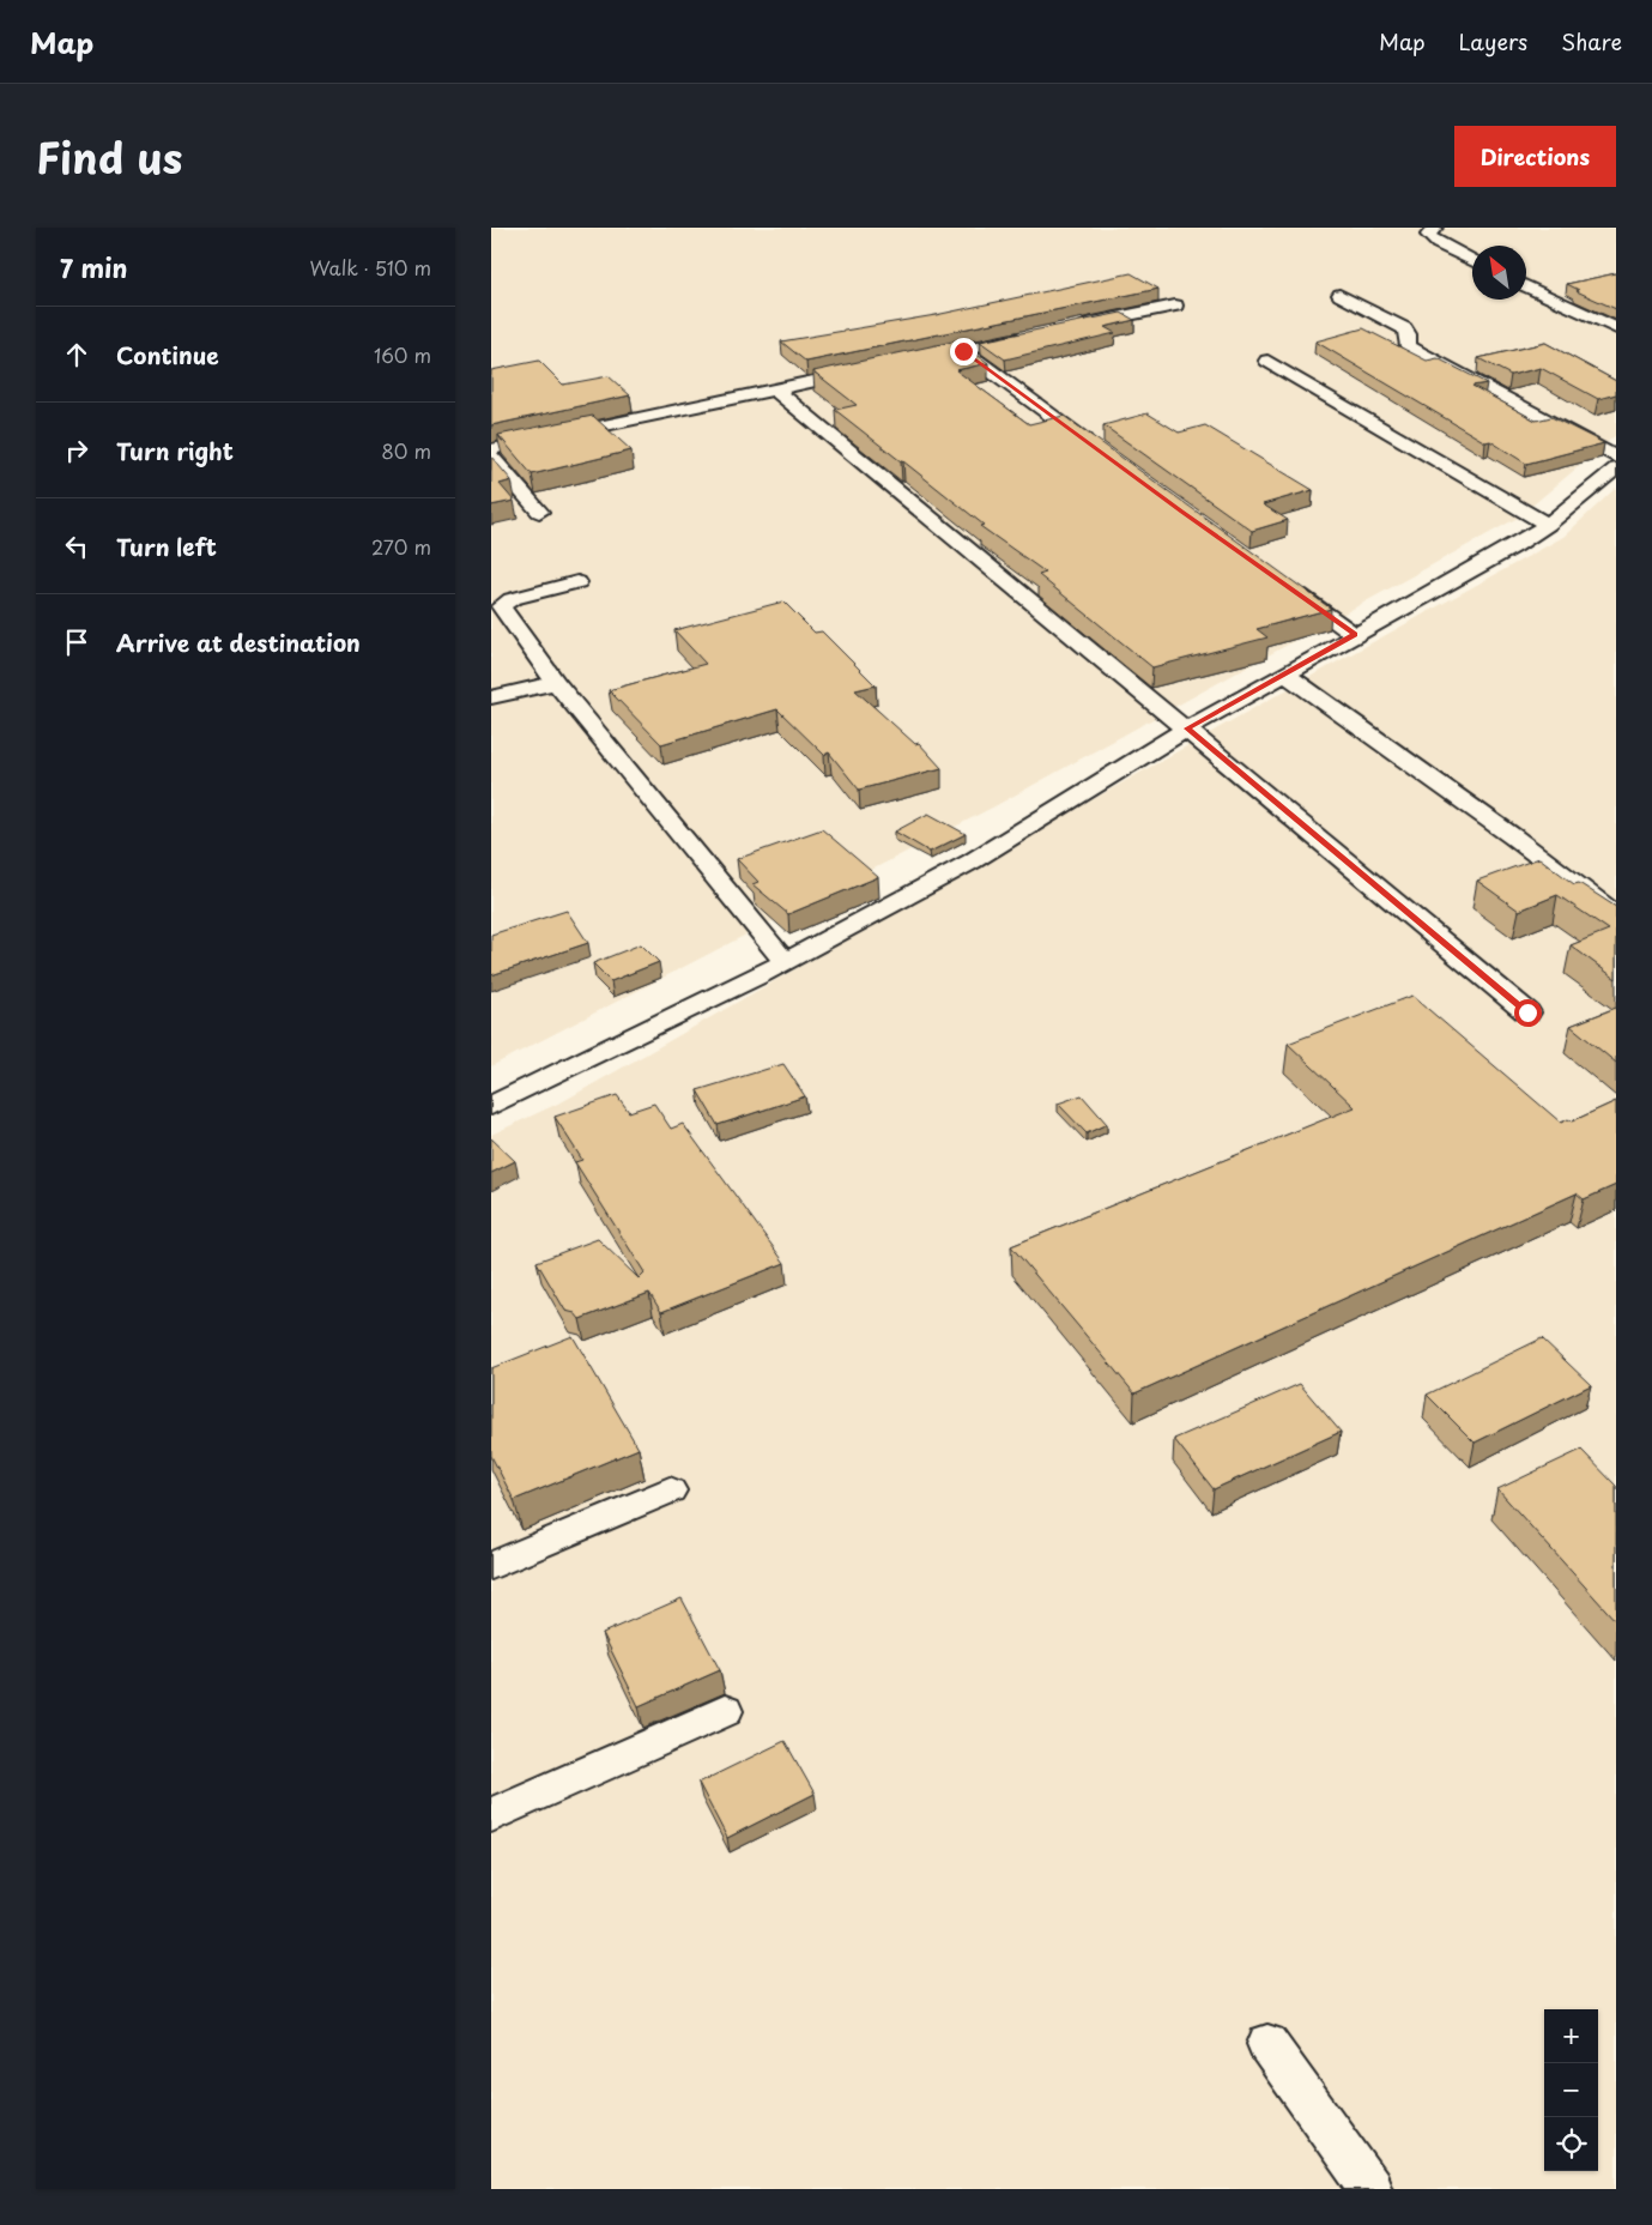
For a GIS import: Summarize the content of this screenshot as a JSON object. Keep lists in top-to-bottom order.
{
  "north": "top left",
  "page": {
    "header": "Map",
    "nav": ["Map", "Layers", "Share"],
    "title": "Find us",
    "buttons": "Directions",
    "heading": ["7 min", "Walk · 510 m"],
    "list": [
      ["Continue", "160 m"],
      ["Turn right", "80 m"],
      ["Turn left", "270 m"],
      "Arrive at destination"
    ],
    "map_buttons": ["+", "−"]
  }
}
